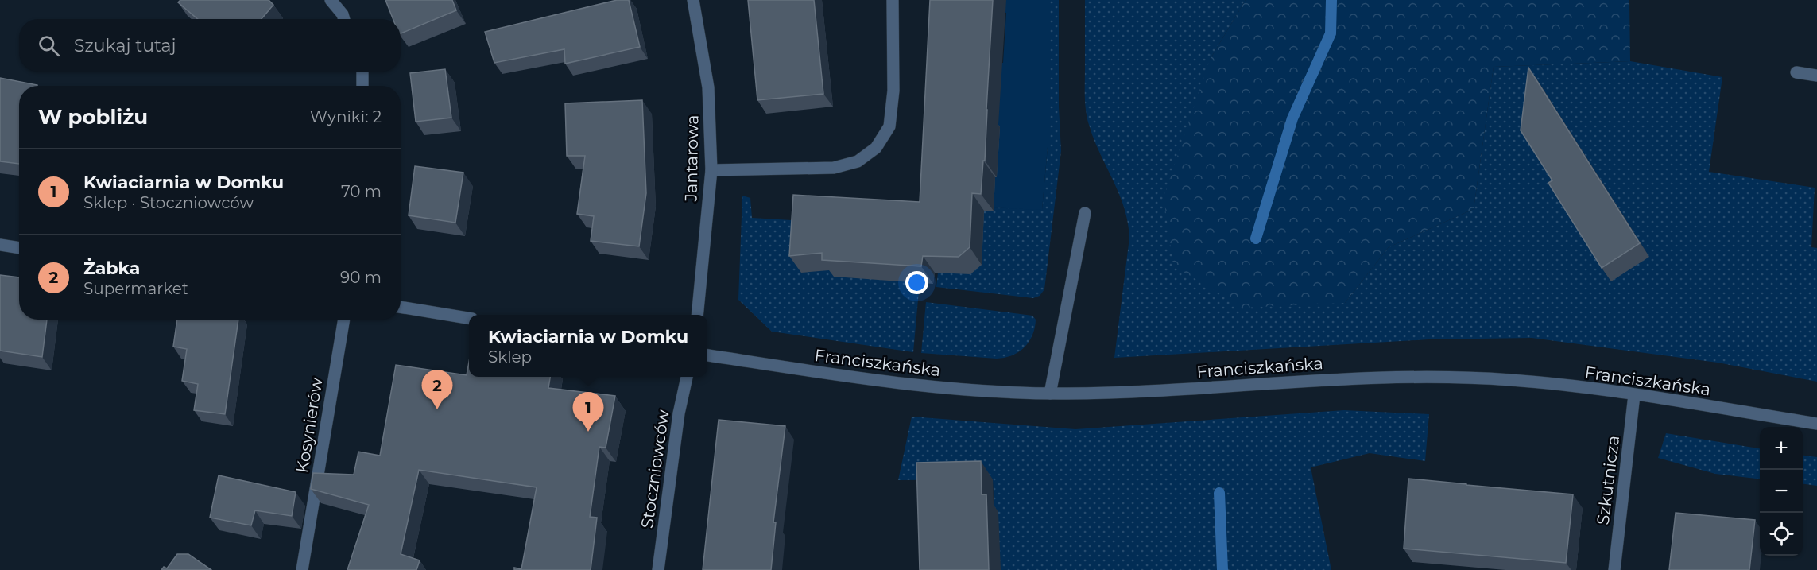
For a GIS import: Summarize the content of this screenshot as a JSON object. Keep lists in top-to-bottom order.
{
  "streets": {
    "street": [
      "Jantarowa",
      "Franciszkańska",
      "Kosynierów",
      "Stoczniowców",
      "Szkutnicza"
    ]
  },
  "crossings": [
    ["Franciszkańska", "Szkutnicza"]
  ],
  "page": {
    "search": "Szukaj tutaj",
    "heading": ["W pobliżu", "Wyniki: 2"],
    "list": [
      {
        "mark": "1",
        "name": "Kwiaciarnia w Domku",
        "note": "Sklep · Stoczniowców",
        "value": "70 m"
      },
      {
        "mark": "2",
        "name": "Żabka",
        "note": "Supermarket",
        "value": "90 m"
      }
    ],
    "popup": ["Kwiaciarnia w Domku", "Sklep"],
    "pins": ["2", "1"],
    "map_buttons": ["+", "−"]
  }
}
